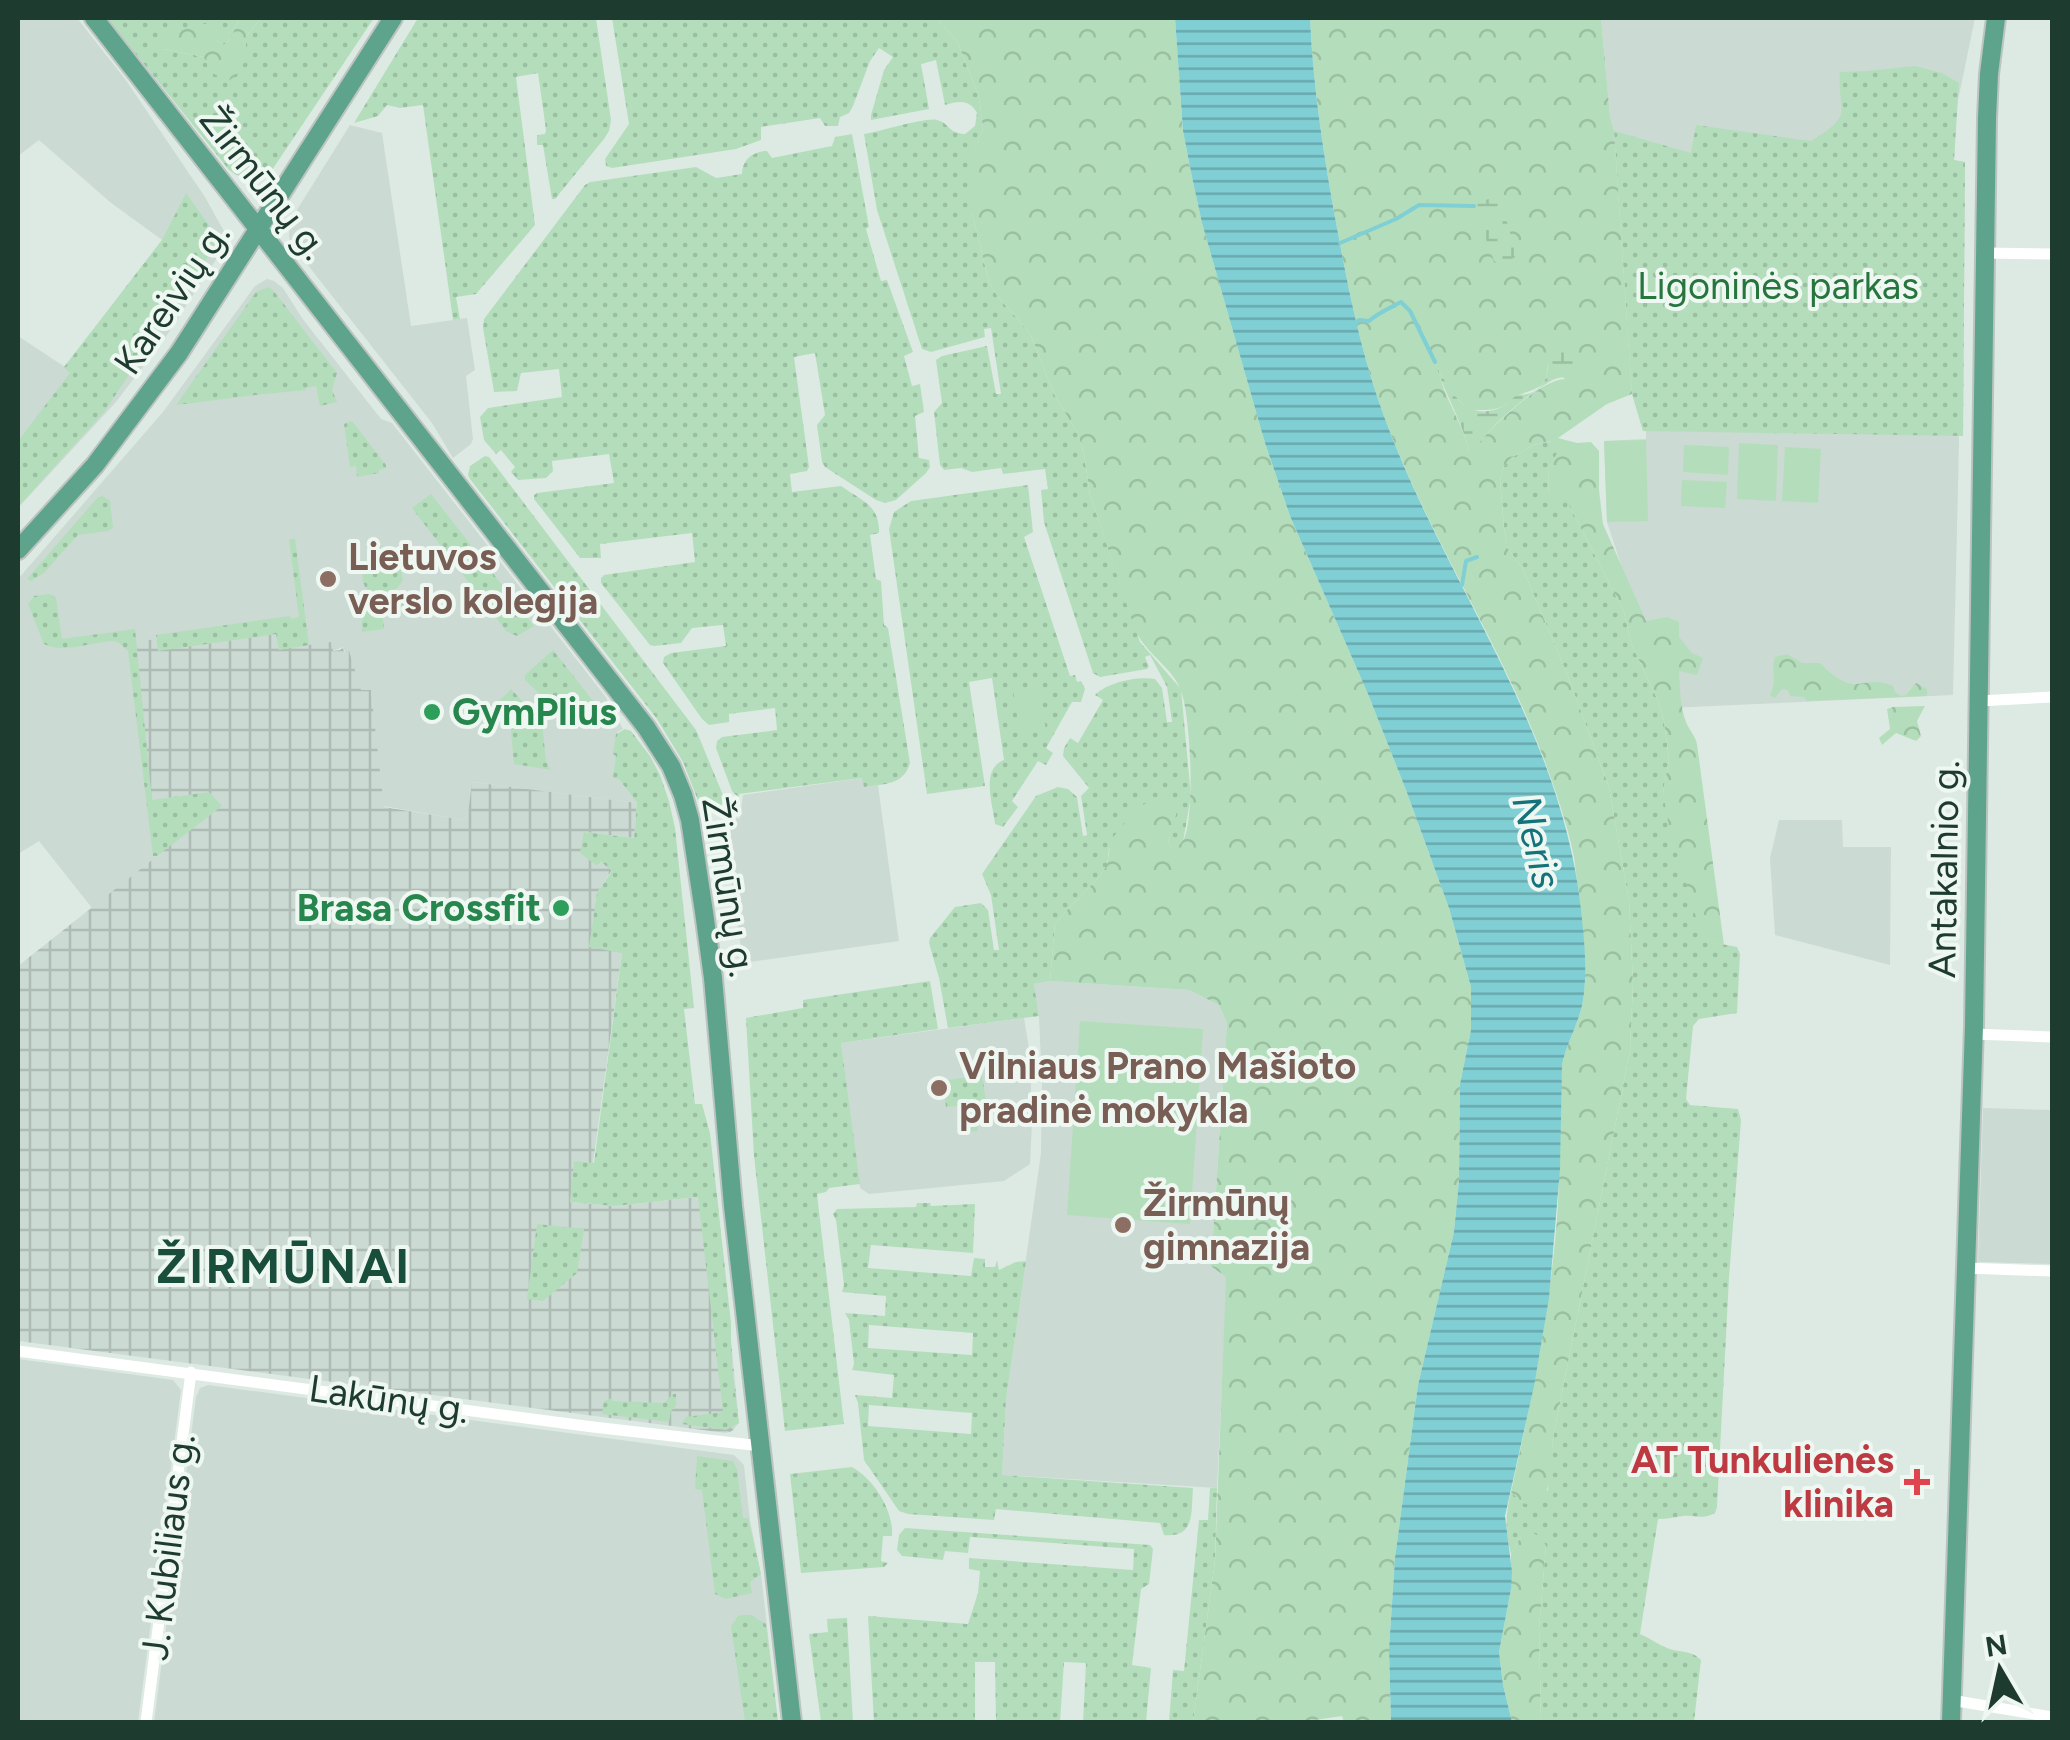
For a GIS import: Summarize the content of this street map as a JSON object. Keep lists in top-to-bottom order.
{
  "streets": {
    "main road": ["Žirmūnų g.", "Kareivių g.", "Antakalnio g."],
    "street": ["Lakūnų g.", "J. Kubiliaus g."]
  },
  "crossings": [
    ["Žirmūnų g.", "Kareivių g."],
    ["Žirmūnų g.", "Lakūnų g."],
    ["Lakūnų g.", "J. Kubiliaus g."]
  ],
  "districts": ["ŽIRMŪNAI"],
  "water": ["Neris"],
  "parks": ["Ligoninės parkas"],
  "places": {
    "other": [
      "Lietuvos verslo kolegija",
      "GymPlius",
      "Brasa Crossfit",
      "Vilniaus Prano Mašioto pradinė mokykla",
      "Žirmūnų gimnazija"
    ],
    "health": ["AT Tunkulienės klinika"]
  },
  "north": "top"
}
